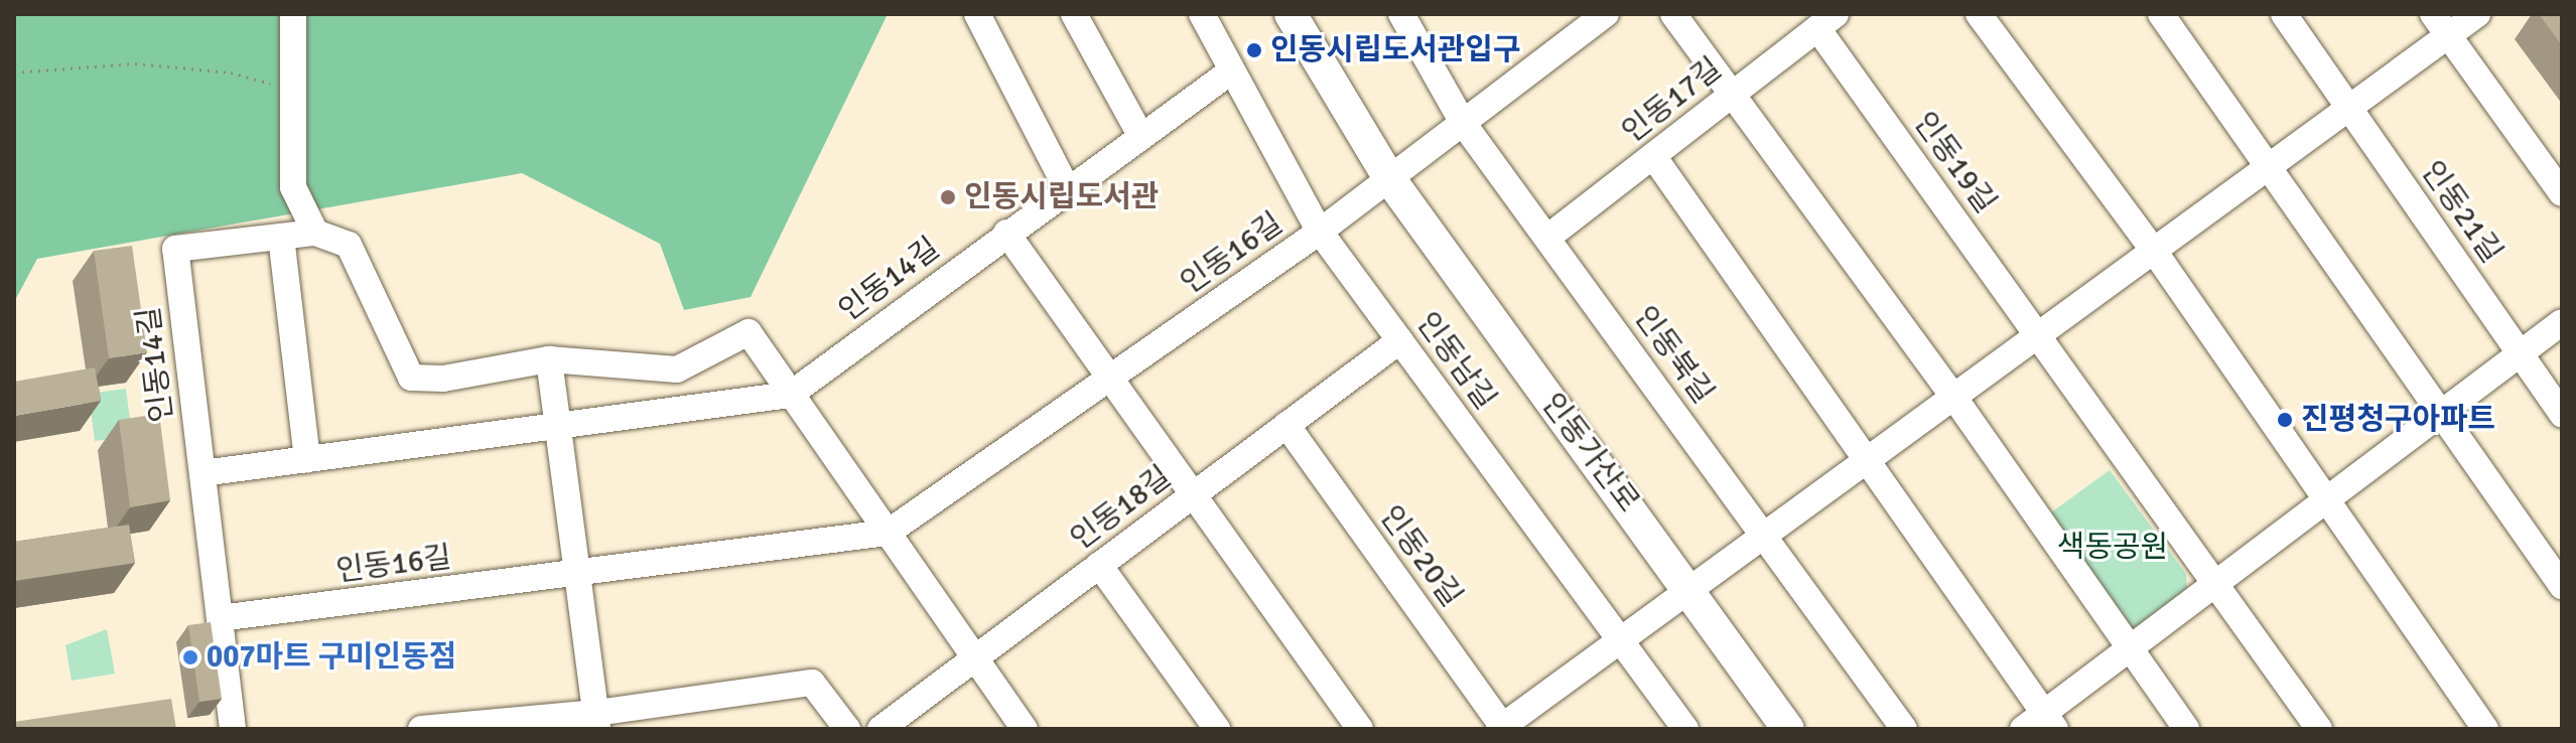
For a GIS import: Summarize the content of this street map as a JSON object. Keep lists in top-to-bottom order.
{
  "streets": {
    "main road": ["인동가산로"],
    "street": [
      "인동17길",
      "인동19길",
      "인동21길",
      "인동16길",
      "인동14길",
      "인동북길",
      "인동남길",
      "인동18길",
      "인동20길"
    ]
  },
  "crossings": [
    ["인동17길", "인동19길"],
    ["인동17길", "인동북길"],
    ["인동16길", "인동북길"],
    ["인동16길", "인동남길"],
    ["인동16길", "인동가산로"],
    ["인동14길", "인동남길"],
    ["인동남길", "인동18길"],
    ["인동남길", "인동20길"],
    ["인동가산로", "인동20길"],
    ["인동18길", "인동20길"]
  ],
  "parks": ["색동공원"],
  "places": [
    "인동시립도서관입구",
    "인동시립도서관",
    "진평청구아파트",
    "007마트 구미인동점"
  ]
}
